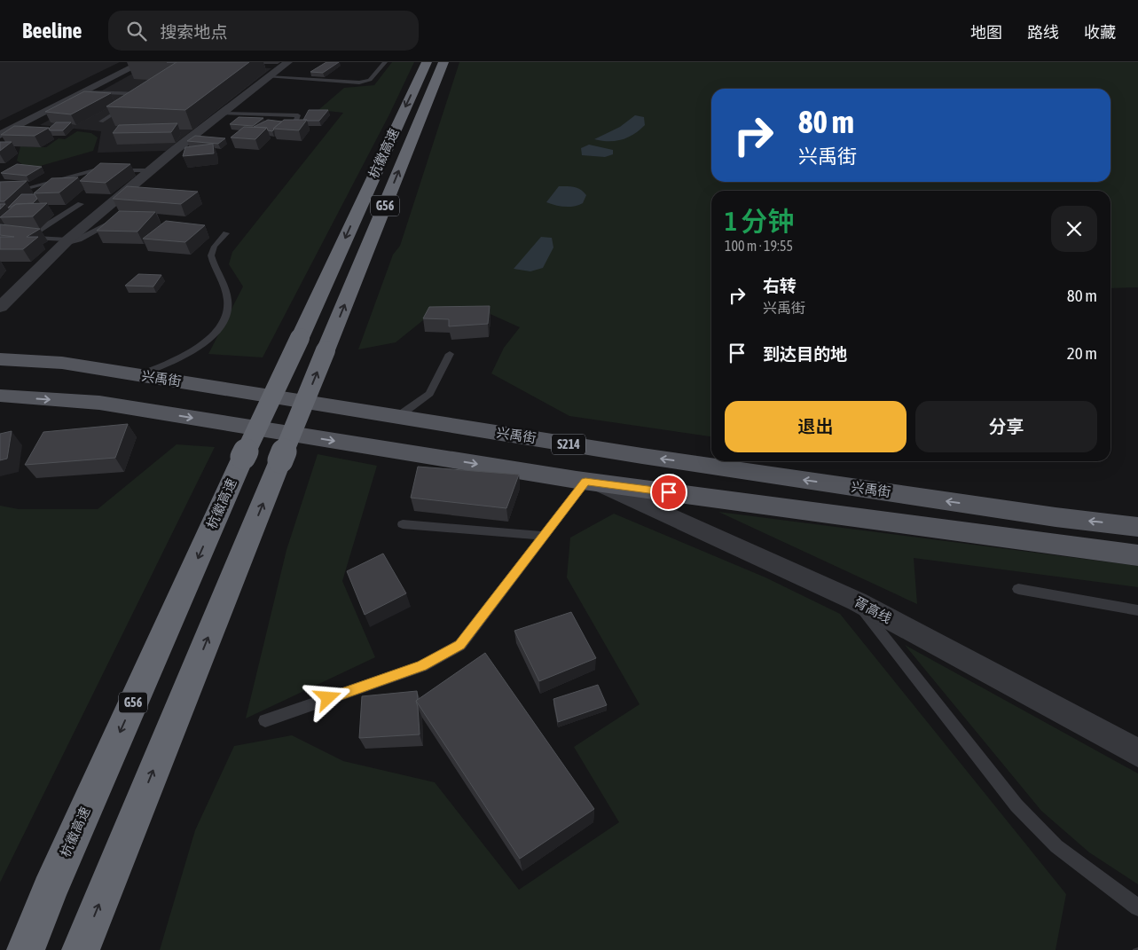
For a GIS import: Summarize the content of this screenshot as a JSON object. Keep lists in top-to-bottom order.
{
  "streets": {
    "highway": ["杭徽高速", "G56"],
    "main road": ["兴禹街", "S214"],
    "street": ["胥高线"]
  },
  "page": {
    "header": "Beeline",
    "search": "搜索地点",
    "nav": ["地图", "路线", "收藏"],
    "turn": ["80 m", "兴禹街"],
    "heading": ["1 分钟", "100 m · 19:55"],
    "list": [
      {
        "name": "右转",
        "note": "兴禹街",
        "value": "80 m"
      },
      {
        "name": "到达目的地",
        "value": "20 m"
      }
    ],
    "buttons": ["退出", "分享"]
  }
}
